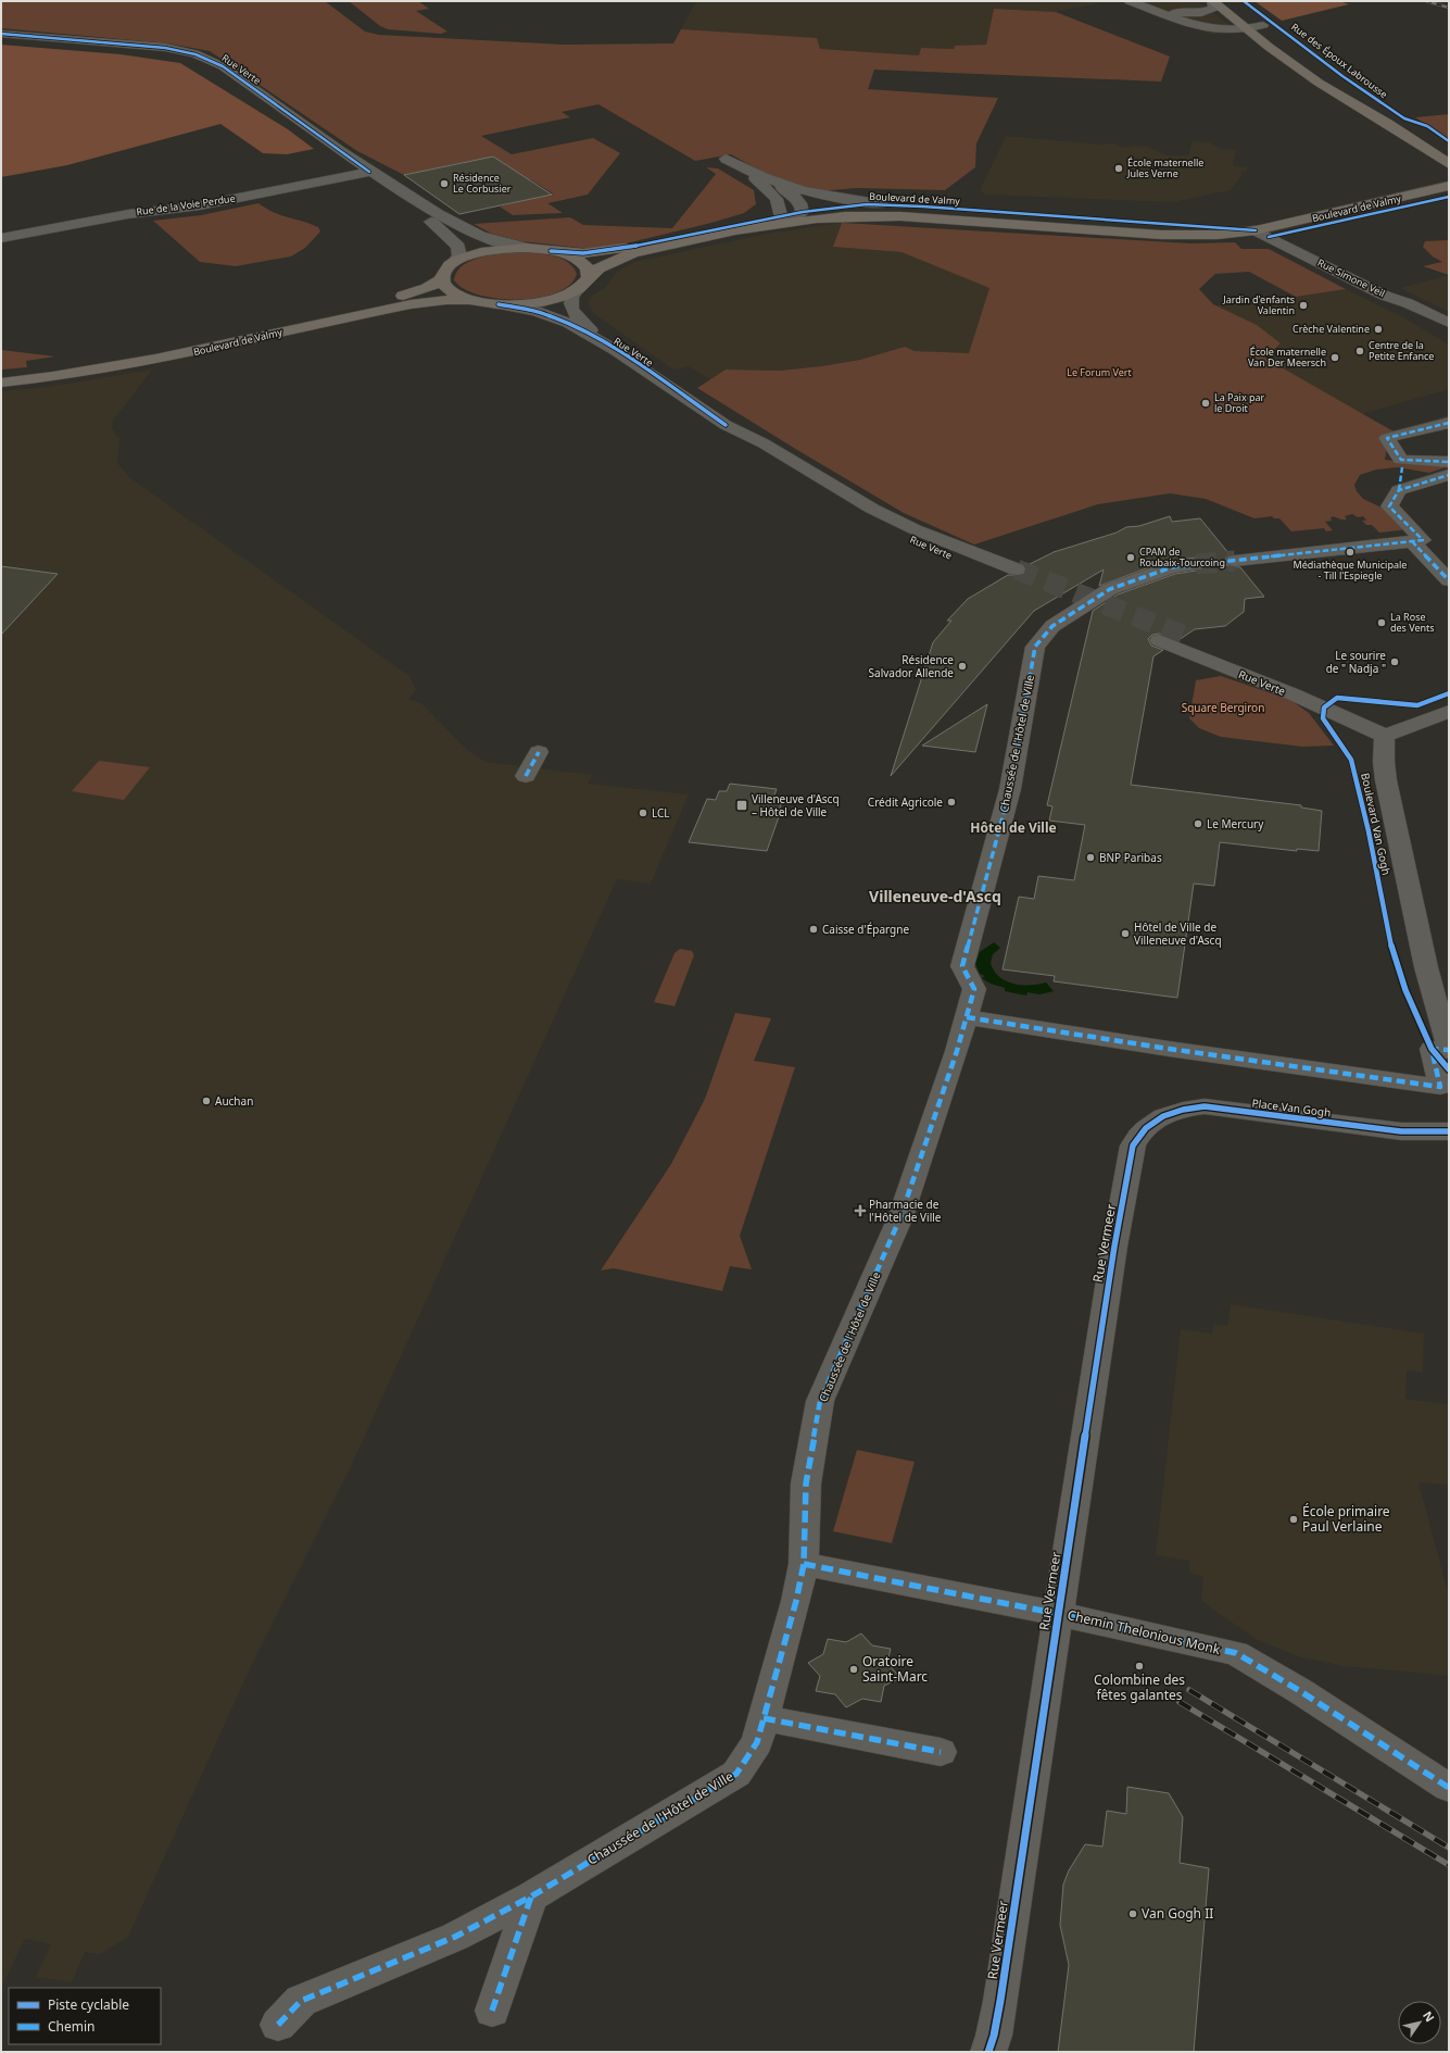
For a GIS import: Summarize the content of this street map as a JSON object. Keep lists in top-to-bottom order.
{
  "streets": {
    "main road": ["Rue des Époux Labrousse", "Boulevard de Valmy"],
    "street": [
      "Rue Verte",
      "Rue de la Voie Perdue",
      "Rue Simone Veil",
      "Chaussée de l'Hôtel de Ville",
      "Boulevard Van Gogh",
      "Place Van Gogh",
      "Rue Vermeer",
      "Chemin Thelonious Monk"
    ]
  },
  "crossings": [
    ["Rue Verte", "Boulevard de Valmy"],
    ["Rue Verte", "Rue de la Voie Perdue"],
    ["Rue Verte", "Boulevard Van Gogh"],
    ["Boulevard de Valmy", "Rue Simone Veil"],
    ["Chaussée de l'Hôtel de Ville", "Chemin Thelonious Monk"],
    ["Place Van Gogh", "Rue Vermeer"],
    ["Rue Vermeer", "Chemin Thelonious Monk"]
  ],
  "districts": ["Hôtel de Ville", "Villeneuve-d'Ascq"],
  "parks": ["Le Forum Vert", "Square Bergiron"],
  "places": {
    "other": [
      "École maternelle Jules Verne",
      "Résidence Le Corbusier",
      "Jardin d'enfants Valentin",
      "Crèche Valentine",
      "Centre de la Petite Enfance",
      "École maternelle Van Der Meersch",
      "La Paix par le Droit",
      "Médiathèque Municipale - Till l'Espiegle",
      "CPAM de Roubaix-Tourcoing",
      "La Rose des Vents",
      "Le sourire de \" Nadja \"",
      "Résidence Salvador Allende",
      "Crédit Agricole",
      "LCL",
      "Le Mercury",
      "BNP Paribas",
      "Caisse d'Épargne",
      "Hôtel de Ville de Villeneuve d'Ascq",
      "Auchan",
      "École primaire Paul Verlaine",
      "Colombine des fêtes galantes",
      "Oratoire Saint-Marc",
      "Van Gogh II"
    ],
    "transit": ["Villeneuve d'Ascq – Hôtel de Ville"],
    "health": ["Pharmacie de l'Hôtel de Ville"]
  },
  "legend": ["Piste cyclable", "Chemin"],
  "north": "top right"
}
